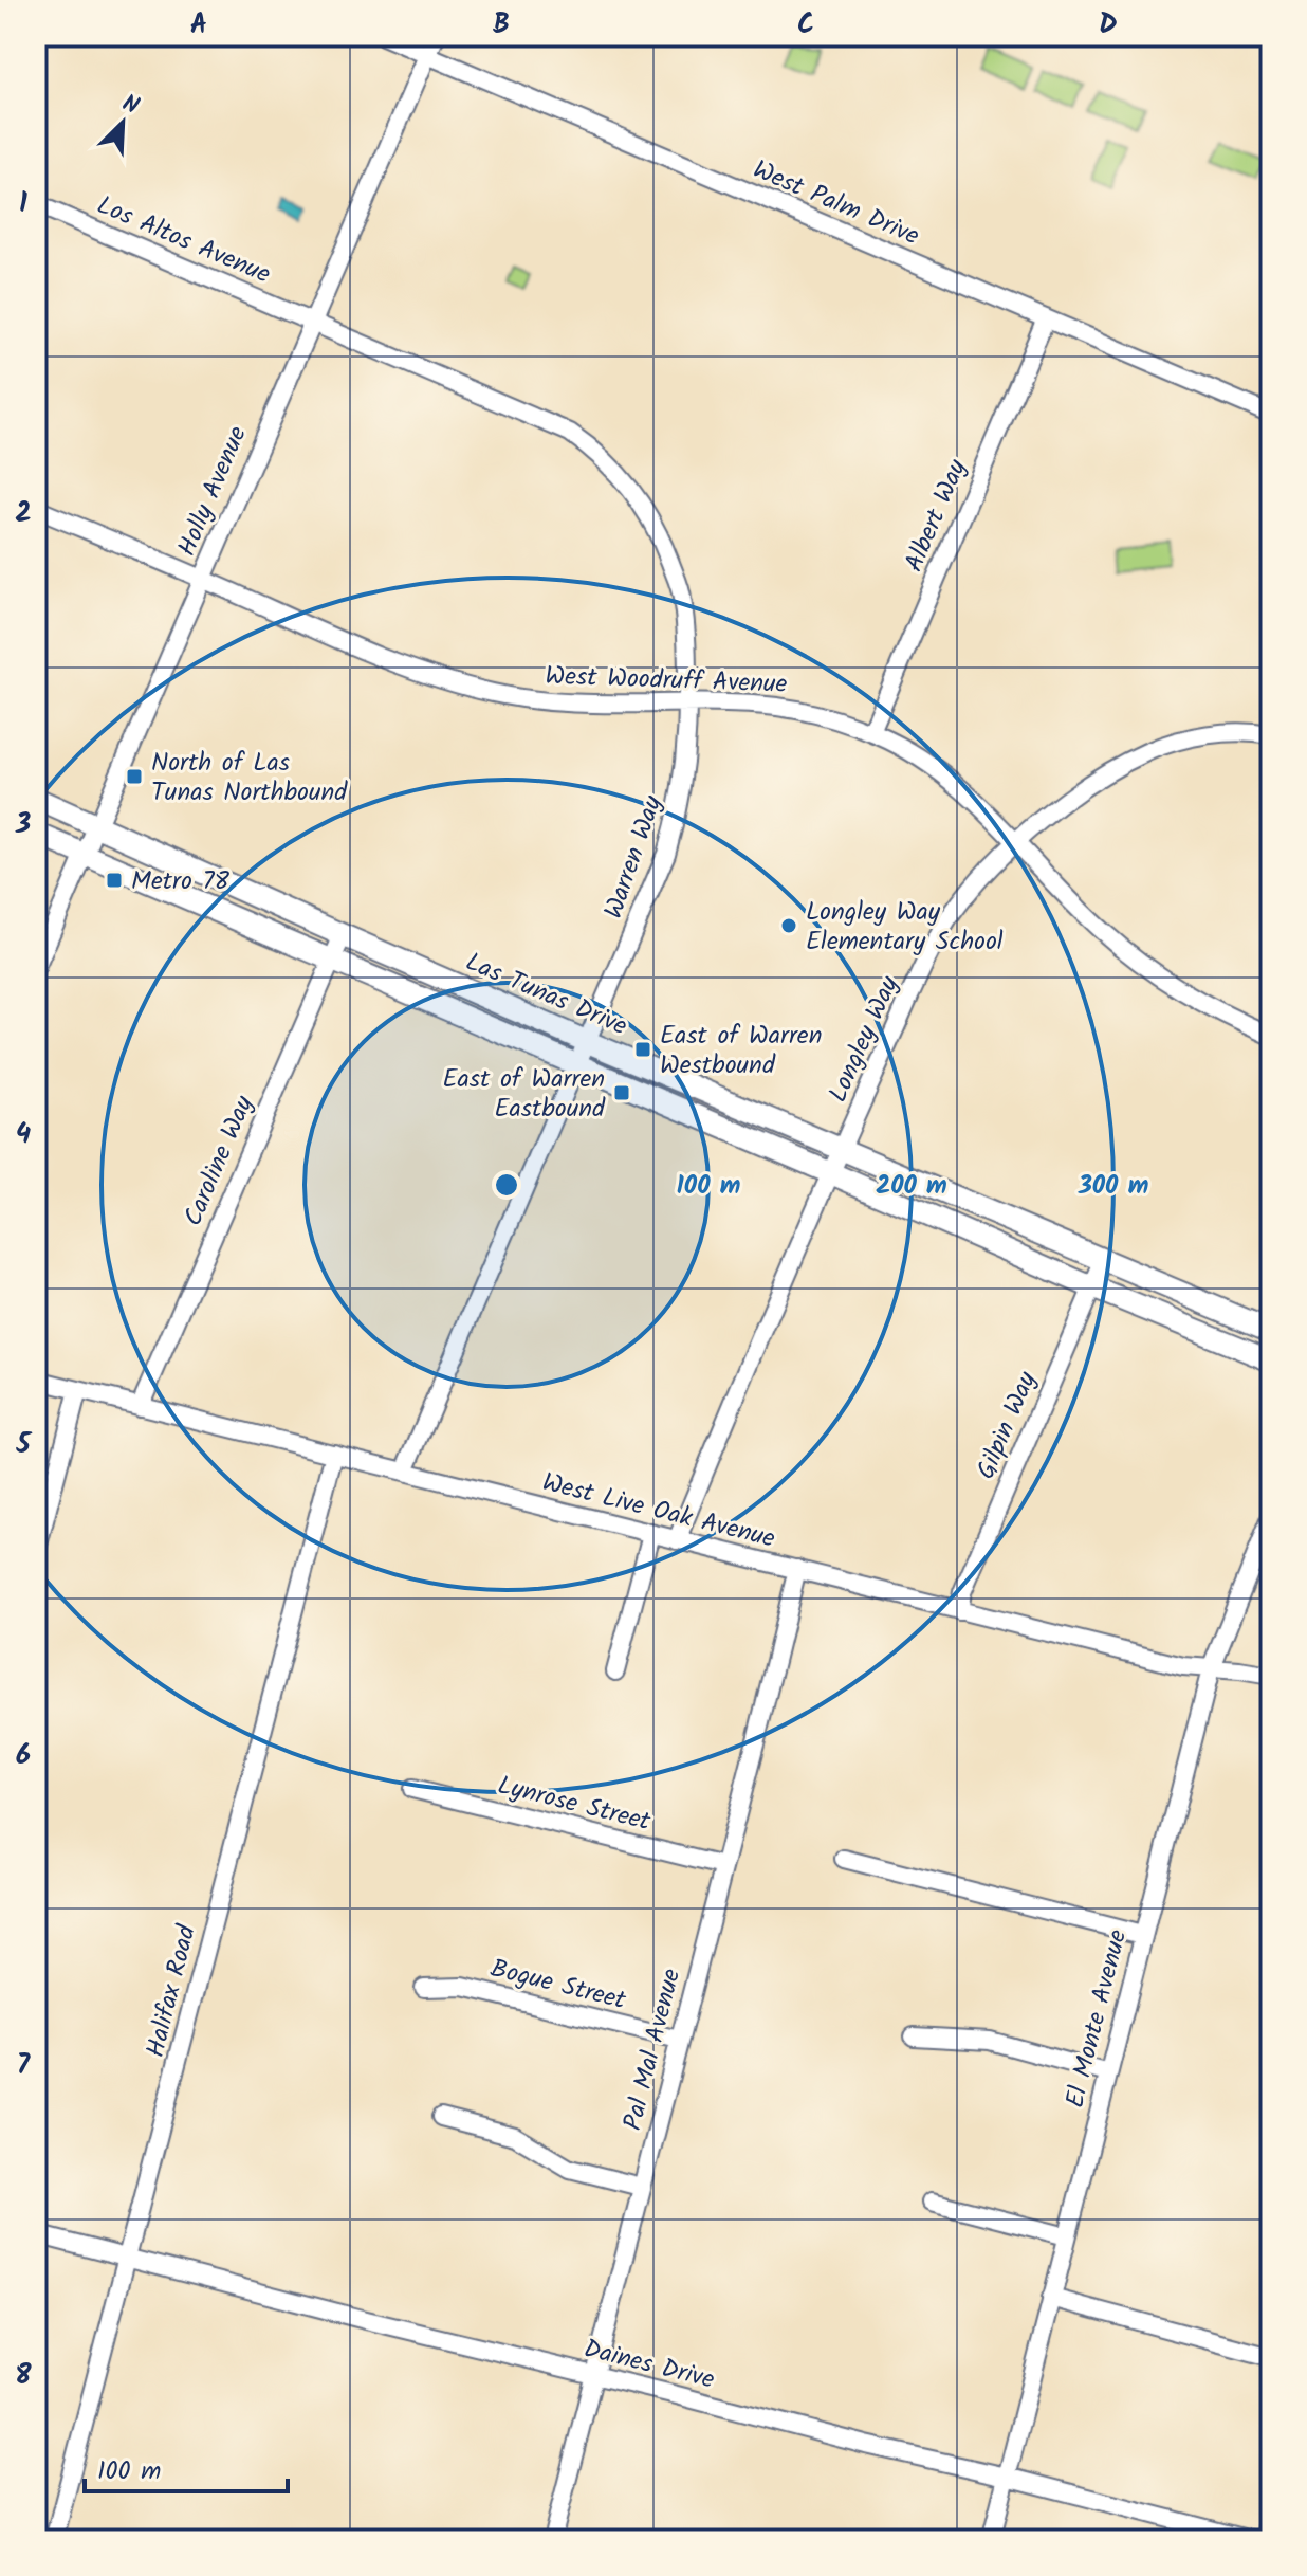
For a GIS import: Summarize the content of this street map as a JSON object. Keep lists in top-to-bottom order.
{
  "streets": {
    "main road": ["Las Tunas Drive"],
    "street": [
      "West Palm Drive",
      "Los Altos Avenue",
      "Holly Avenue",
      "Albert Way",
      "West Woodruff Avenue",
      "Warren Way",
      "Longley Way",
      "Caroline Way",
      "Gilpin Way",
      "West Live Oak Avenue",
      "Lynrose Street",
      "Bogue Street",
      "Halifax Road",
      "El Monte Avenue",
      "Pal Mal Avenue",
      "Daines Drive"
    ]
  },
  "crossings": [
    ["West Palm Drive", "Holly Avenue"],
    ["West Palm Drive", "Albert Way"],
    ["Los Altos Avenue", "Holly Avenue"],
    ["Los Altos Avenue", "Warren Way"],
    ["Holly Avenue", "West Woodruff Avenue"],
    ["Holly Avenue", "Warren Way"],
    ["Holly Avenue", "Las Tunas Drive"],
    ["Albert Way", "West Woodruff Avenue"],
    ["West Woodruff Avenue", "Warren Way"],
    ["West Woodruff Avenue", "Longley Way"],
    ["Warren Way", "Las Tunas Drive"],
    ["Warren Way", "West Live Oak Avenue"],
    ["Las Tunas Drive", "Longley Way"],
    ["Las Tunas Drive", "Caroline Way"],
    ["Las Tunas Drive", "Gilpin Way"],
    ["Longley Way", "West Live Oak Avenue"],
    ["Caroline Way", "West Live Oak Avenue"],
    ["Gilpin Way", "West Live Oak Avenue"],
    ["West Live Oak Avenue", "Halifax Road"],
    ["West Live Oak Avenue", "El Monte Avenue"],
    ["West Live Oak Avenue", "Pal Mal Avenue"],
    ["Lynrose Street", "Pal Mal Avenue"],
    ["Bogue Street", "Pal Mal Avenue"],
    ["Halifax Road", "Daines Drive"],
    ["El Monte Avenue", "Daines Drive"],
    ["Pal Mal Avenue", "Daines Drive"]
  ],
  "places": {
    "transit": [
      "North of Las Tunas Northbound",
      "Metro 78",
      "East of Warren Westbound",
      "East of Warren Eastbound"
    ],
    "other": ["Longley Way Elementary School"]
  },
  "scale_bar": "100 m",
  "north": "top right",
  "grid": {
    "columns": [
      "A",
      "B",
      "C",
      "D"
    ],
    "rows": [
      "1",
      "2",
      "3",
      "4",
      "5",
      "6",
      "7",
      "8"
    ]
  },
  "rings": ["100 m", "200 m", "300 m"]
}
